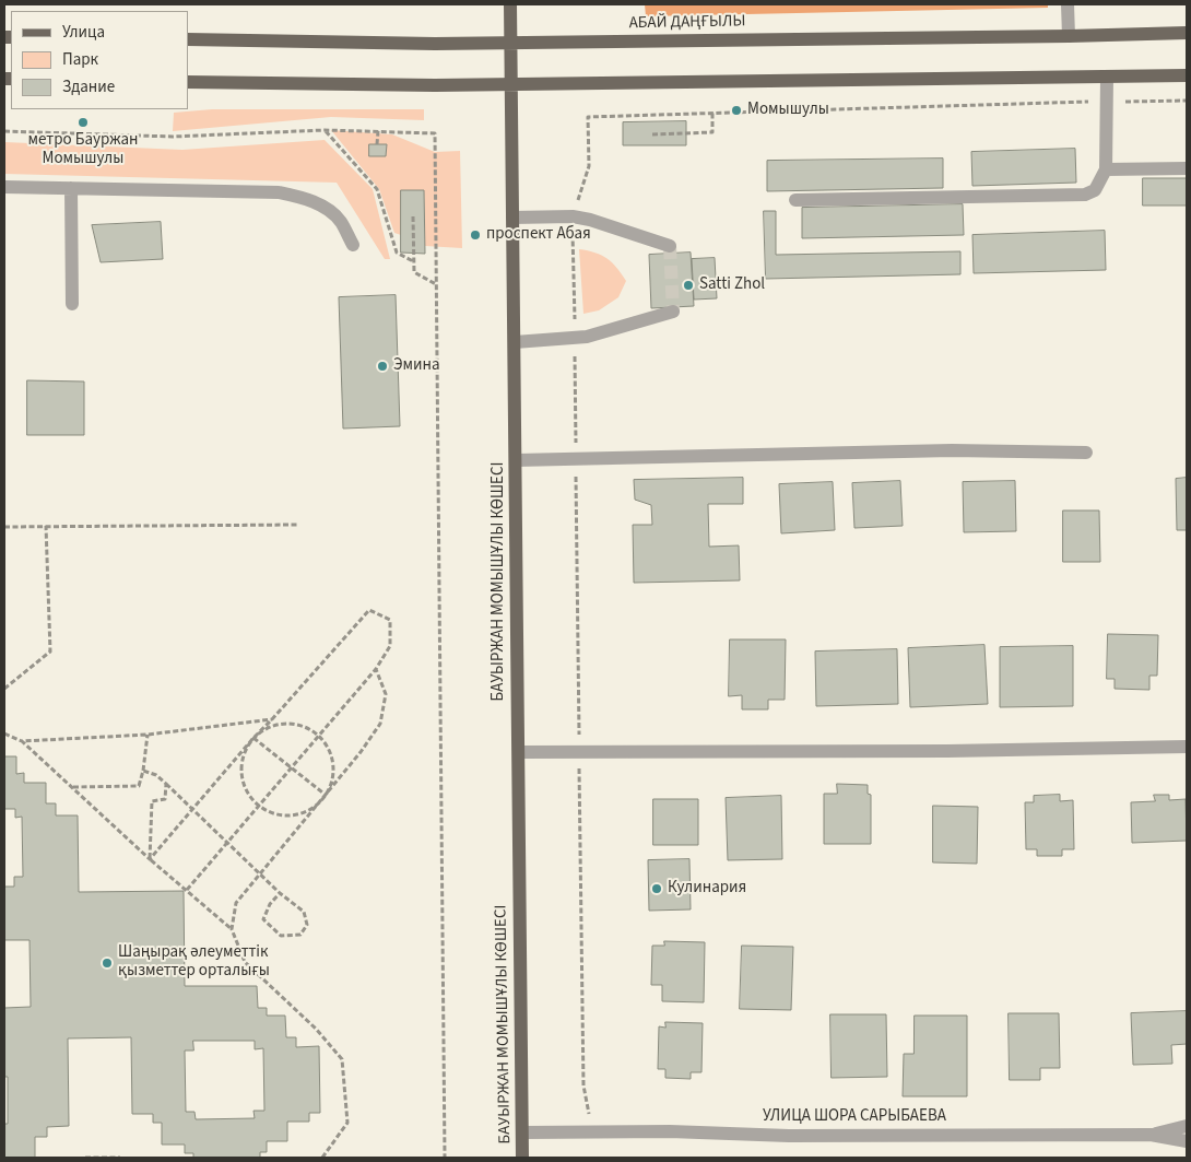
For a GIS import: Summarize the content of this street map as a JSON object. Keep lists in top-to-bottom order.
{
  "streets": {
    "main road": ["АБАЙ ДАҢҒЫЛЫ", "БАУЫРЖАН МОМЫШҰЛЫ КӨШЕСІ"],
    "street": ["УЛИЦА ШОРА САРЫБАЕВА"]
  },
  "crossings": [
    ["АБАЙ ДАҢҒЫЛЫ", "БАУЫРЖАН МОМЫШҰЛЫ КӨШЕСІ"],
    ["БАУЫРЖАН МОМЫШҰЛЫ КӨШЕСІ", "УЛИЦА ШОРА САРЫБАЕВА"]
  ],
  "places": [
    "Момышулы",
    "метро Бауржан Момышулы",
    "проспект Абая",
    "Satti Zhol",
    "Эмина",
    "Кулинария",
    "Шаңырақ әлеуметтік қызметтер орталығы"
  ],
  "legend": ["Улица", "Парк", "Здание"]
}
